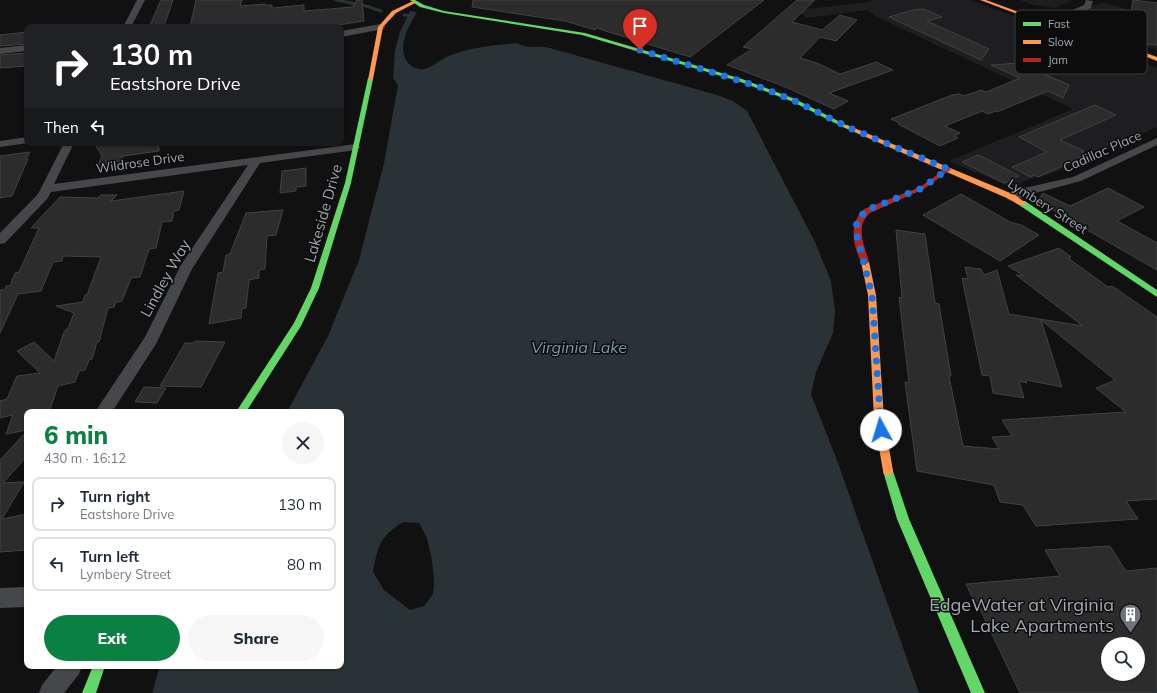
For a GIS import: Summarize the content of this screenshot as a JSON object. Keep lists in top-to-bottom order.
{
  "streets": {
    "street": [
      "Cadillac Place",
      "Wildrose Drive",
      "Lymbery Street",
      "Lakeside Drive",
      "Lindley Way"
    ]
  },
  "crossings": [
    ["Cadillac Place", "Lymbery Street"],
    ["Wildrose Drive", "Lakeside Drive"],
    ["Wildrose Drive", "Lindley Way"],
    ["Lymbery Street", "Lakeside Drive"]
  ],
  "water": ["Virginia Lake"],
  "places": {
    "building": ["EdgeWater at Virginia Lake Apartments"]
  },
  "legend": ["Fast", "Slow", "Jam"],
  "page": {
    "turn": ["130 m", "Eastshore Drive"],
    "then": "Then",
    "heading": ["6 min", "430 m · 16:12"],
    "list": [
      {
        "name": "Turn right",
        "note": "Eastshore Drive",
        "value": "130 m"
      },
      {
        "name": "Turn left",
        "note": "Lymbery Street",
        "value": "80 m"
      }
    ],
    "buttons": ["Exit", "Share"]
  }
}
